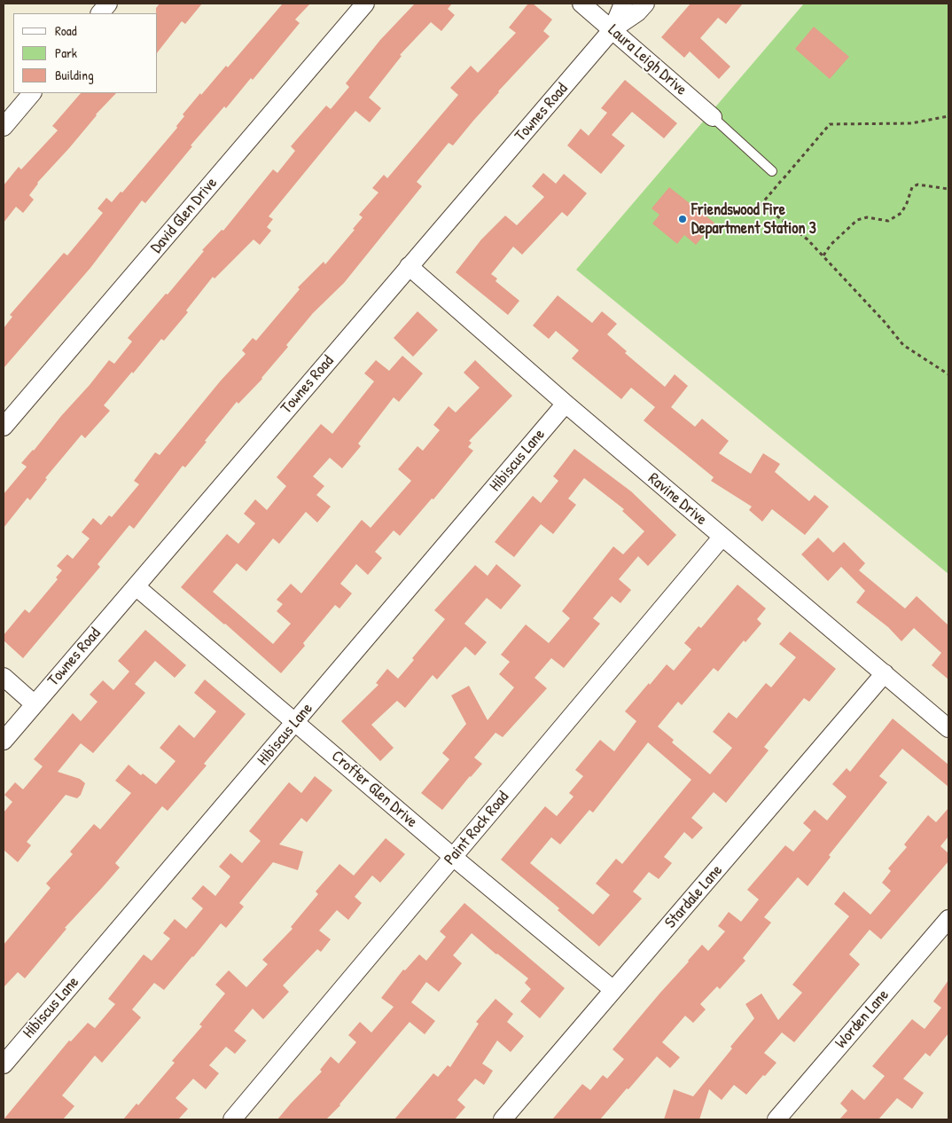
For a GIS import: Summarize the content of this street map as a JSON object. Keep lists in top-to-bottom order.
{
  "streets": {
    "street": [
      "Laura Leigh Drive",
      "Townes Road",
      "David Glen Drive",
      "Hibiscus Lane",
      "Ravine Drive",
      "Crofter Glen Drive",
      "Paint Rock Road",
      "Stardale Lane",
      "Worden Lane"
    ]
  },
  "crossings": [
    ["Laura Leigh Drive", "Townes Road"],
    ["Townes Road", "Ravine Drive"],
    ["Townes Road", "Crofter Glen Drive"],
    ["Hibiscus Lane", "Ravine Drive"],
    ["Hibiscus Lane", "Crofter Glen Drive"],
    ["Ravine Drive", "Paint Rock Road"],
    ["Ravine Drive", "Stardale Lane"],
    ["Crofter Glen Drive", "Paint Rock Road"],
    ["Crofter Glen Drive", "Stardale Lane"]
  ],
  "places": ["Friendswood Fire Department Station 3"],
  "legend": ["Road", "Park", "Building"]
}
